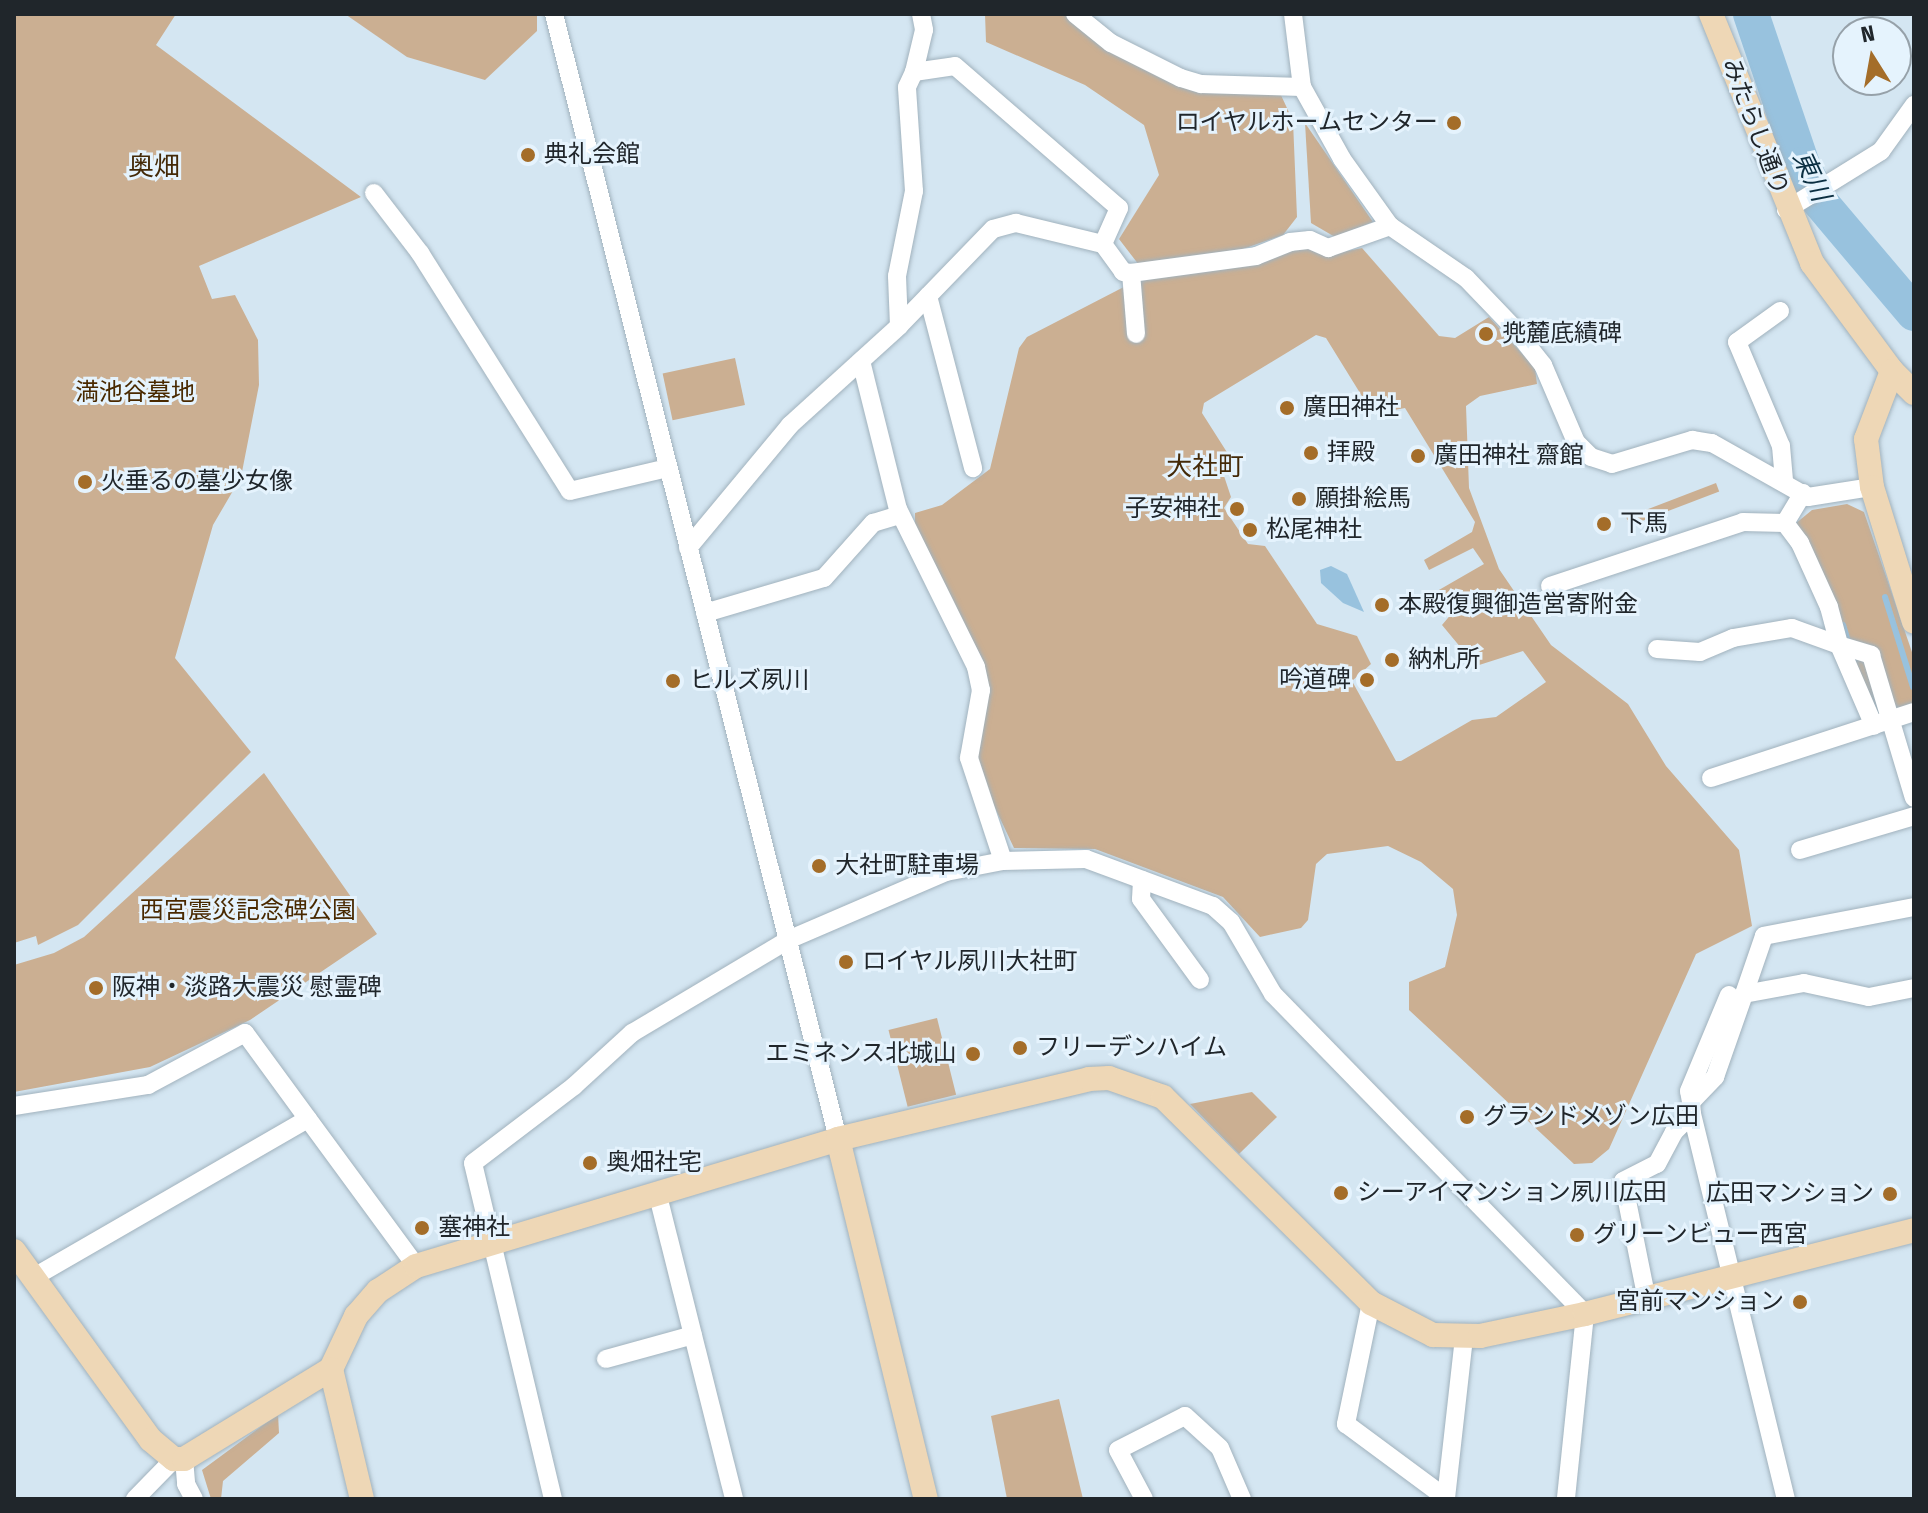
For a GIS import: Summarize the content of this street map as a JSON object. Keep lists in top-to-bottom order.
{
  "streets": {
    "street": ["みたらし通り"]
  },
  "districts": ["奥畑", "大社町"],
  "water": ["東川"],
  "parks": ["満池谷墓地", "西宮震災記念碑公園"],
  "places": [
    "ロイヤルホームセンター",
    "典礼会館",
    "兠麓底績碑",
    "廣田神社",
    "拝殿",
    "廣田神社 齋館",
    "火垂るの墓少女像",
    "願掛絵馬",
    "子安神社",
    "下馬",
    "松尾神社",
    "本殿復興御造営寄附金",
    "納札所",
    "吟道碑",
    "ヒルズ夙川",
    "大社町駐車場",
    "ロイヤル夙川大社町",
    "阪神・淡路大震災 慰霊碑",
    "フリーデンハイム",
    "エミネンス北城山",
    "グランドメゾン広田",
    "奥畑社宅",
    "シーアイマンション夙川広田",
    "広田マンション",
    "塞神社",
    "グリーンビュー西宮",
    "宮前マンション"
  ],
  "north": "top"
}
